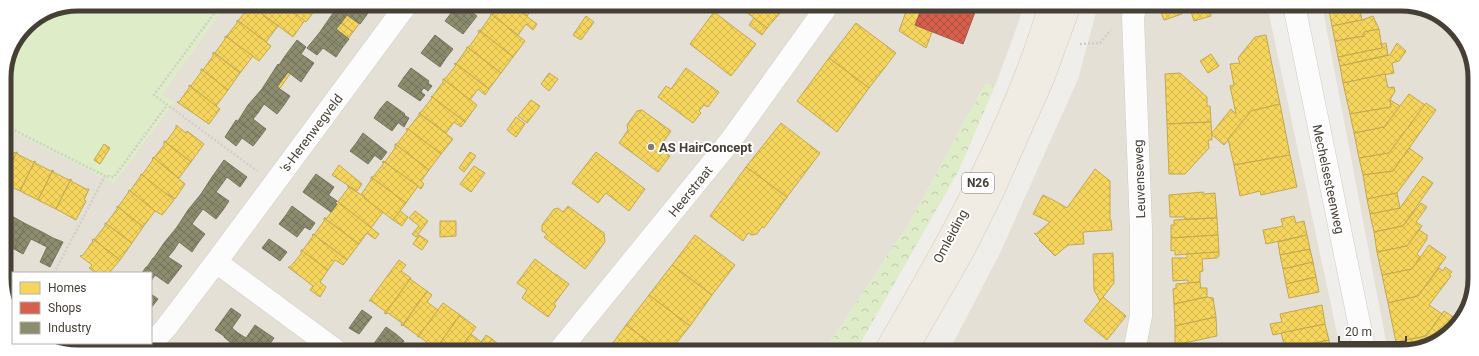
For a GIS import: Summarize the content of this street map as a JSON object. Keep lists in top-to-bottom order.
{
  "streets": {
    "main road": ["N26", "Omleiding"],
    "street": [
      "'s-Herenwegveld",
      "Leuvenseweg",
      "Mechelsesteenweg",
      "Heerstraat"
    ]
  },
  "places": ["AS HairConcept"],
  "legend": ["Homes", "Shops", "Industry"],
  "scale_bar": "20 m"
}
